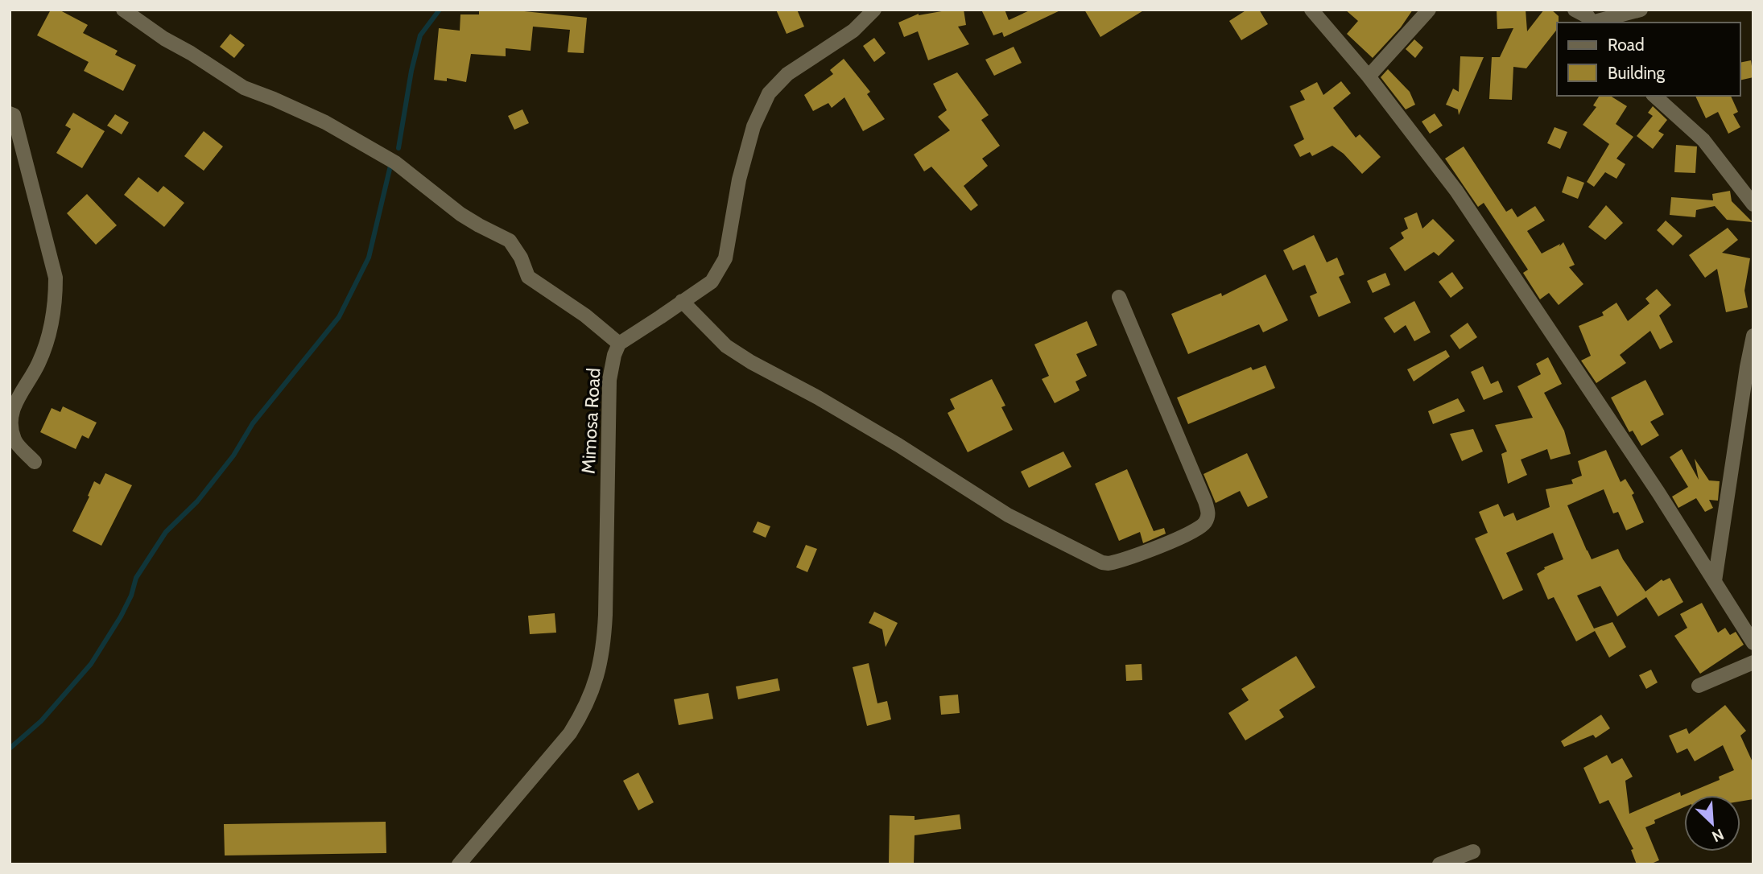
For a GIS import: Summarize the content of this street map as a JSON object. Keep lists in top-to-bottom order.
{
  "streets": {
    "street": ["Mimosa Road"]
  },
  "legend": ["Road", "Building"],
  "north": "bottom right"
}
